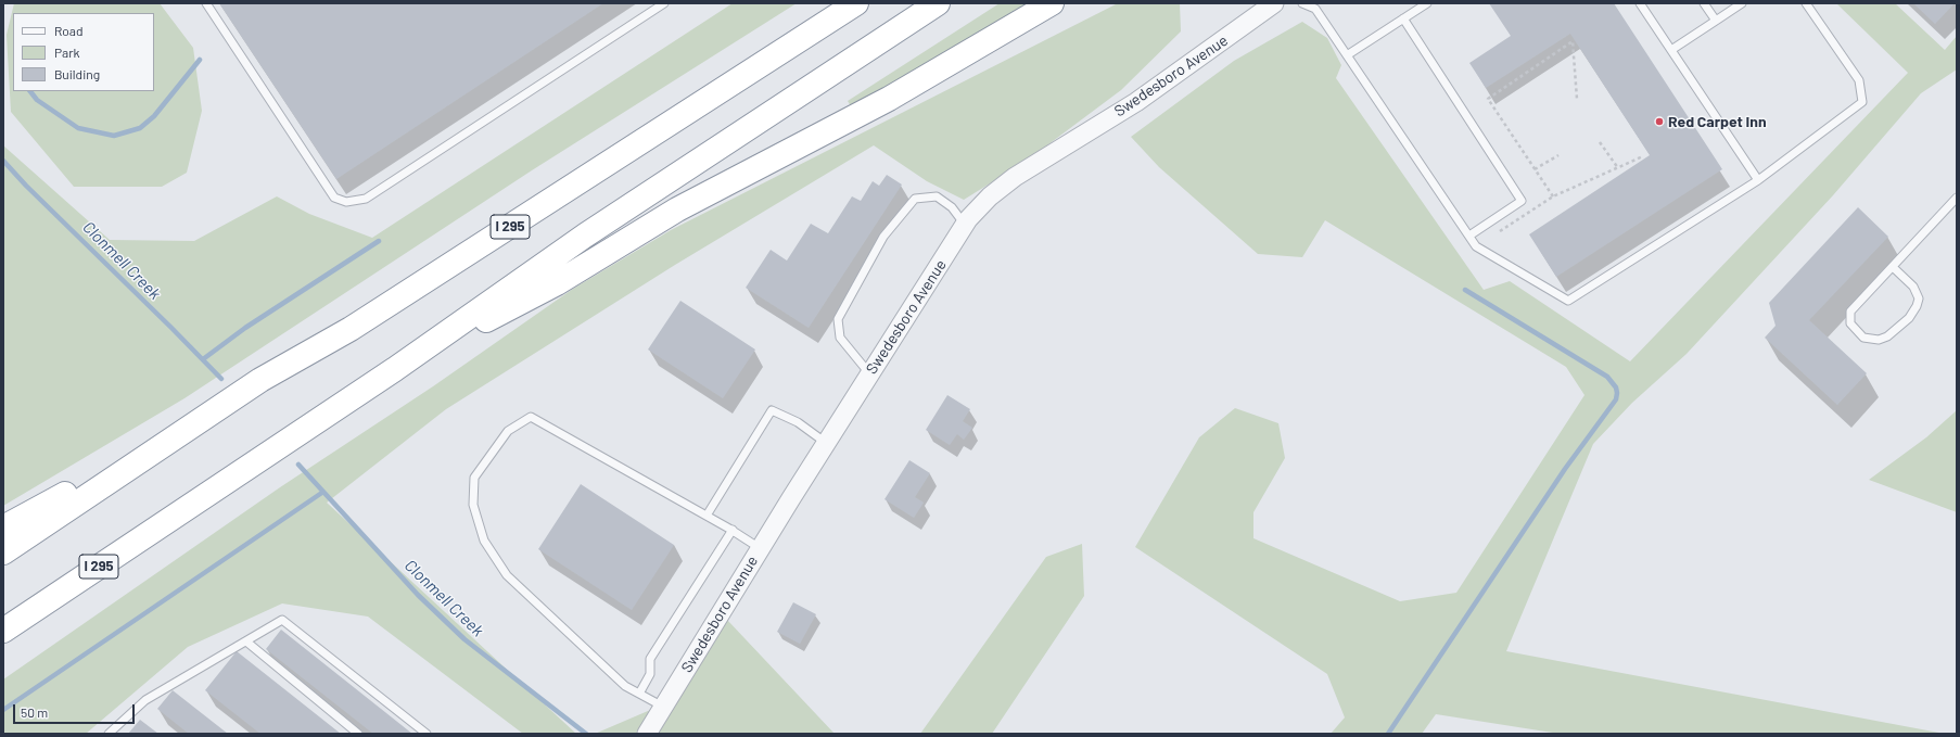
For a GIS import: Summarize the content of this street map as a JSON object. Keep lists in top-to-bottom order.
{
  "streets": {
    "highway": ["I 295"],
    "street": ["Swedesboro Avenue"]
  },
  "water": ["Clonmell Creek"],
  "places": ["Red Carpet Inn"],
  "legend": ["Road", "Park", "Building"],
  "scale_bar": "50 m"
}
